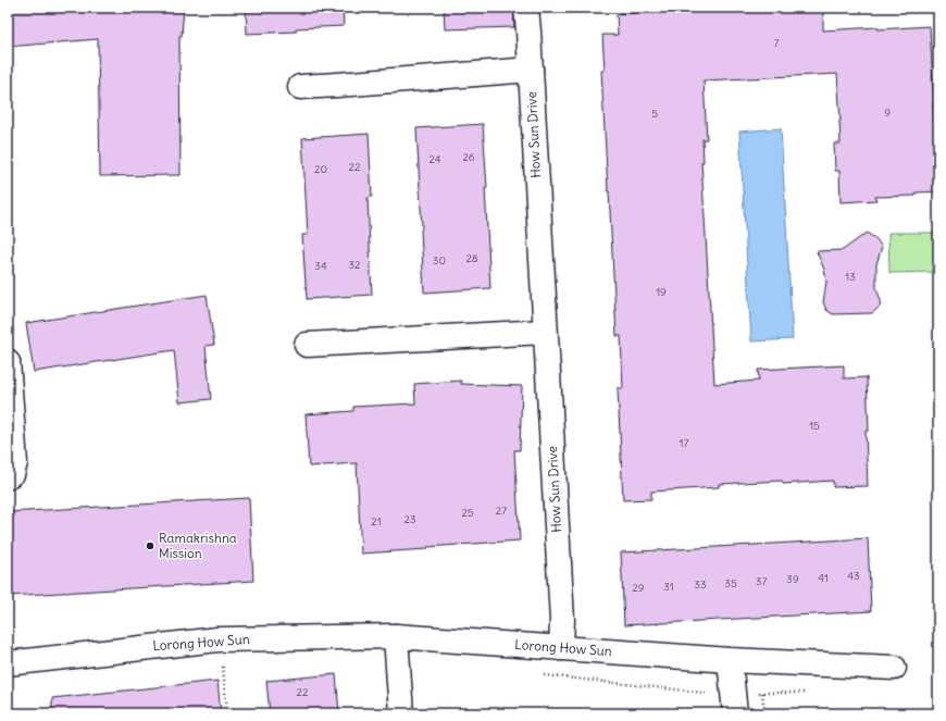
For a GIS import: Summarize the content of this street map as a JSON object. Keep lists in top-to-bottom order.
{
  "streets": {
    "street": ["How Sun Drive", "Lorong How Sun"]
  },
  "crossings": [
    ["How Sun Drive", "Lorong How Sun"]
  ],
  "places": ["Ramakrishna Mission"],
  "house_numbers": [
    "7",
    "9",
    "5",
    "26",
    "24",
    "22",
    "20",
    "28",
    "30",
    "32",
    "34",
    "13",
    "19",
    "15",
    "17",
    "27",
    "25",
    "23",
    "21",
    "43",
    "41",
    "39",
    "37",
    "35",
    "33",
    "31",
    "29",
    "22"
  ]
}
